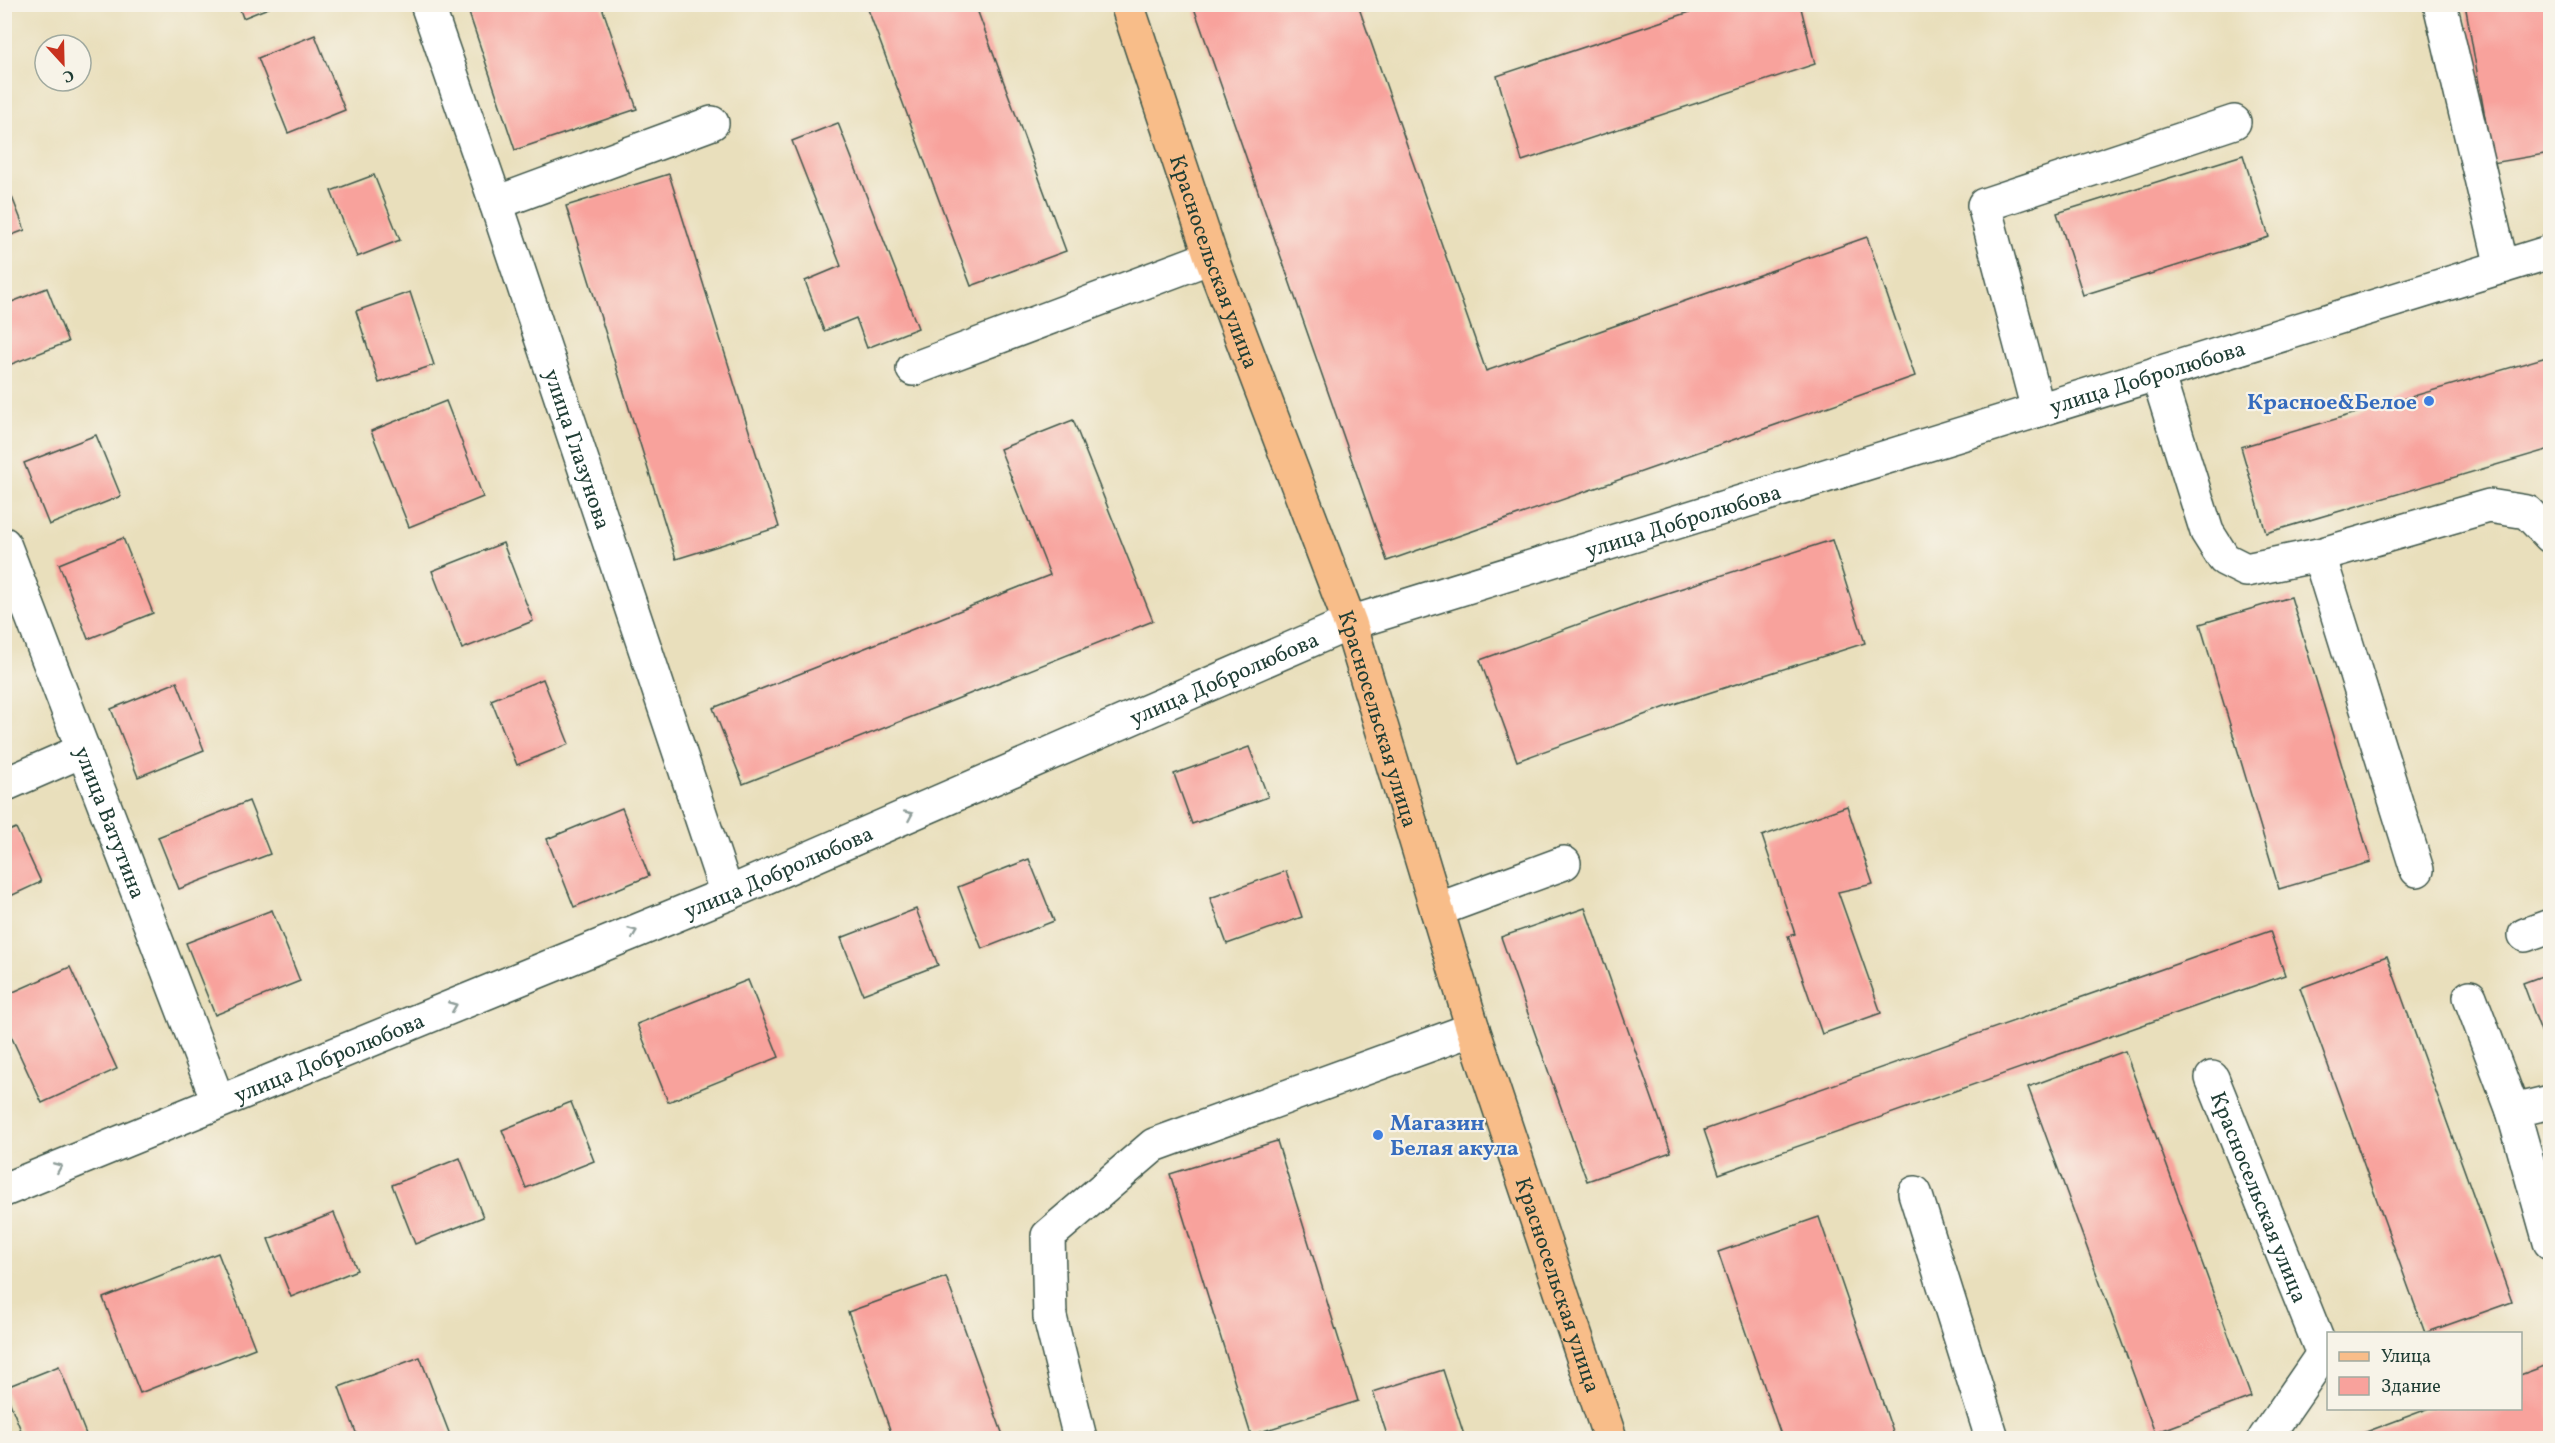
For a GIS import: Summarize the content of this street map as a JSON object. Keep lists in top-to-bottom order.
{
  "streets": {
    "main road": ["Красносельская улица"],
    "street": ["улица Добролюбова", "улица Глазунова", "улица Ватутина"]
  },
  "crossings": [
    ["Красносельская улица", "улица Добролюбова"],
    ["улица Добролюбова", "улица Глазунова"],
    ["улица Добролюбова", "улица Ватутина"]
  ],
  "one_way": ["улица Добролюбова"],
  "places": ["Красное&Белое", "Магазин Белая акула"],
  "legend": ["Улица", "Здание"],
  "north": "bottom"
}
